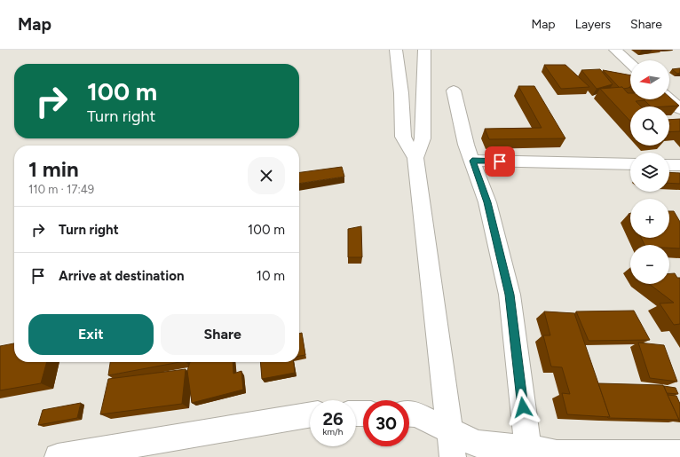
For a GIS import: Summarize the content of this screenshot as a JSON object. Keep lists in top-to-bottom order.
{
  "north": "left",
  "page": {
    "header": "Map",
    "nav": ["Map", "Layers", "Share"],
    "map_buttons": ["+", "−"],
    "turn": ["100 m", "Turn right"],
    "heading": ["1 min", "110 m · 17:49"],
    "list": [
      {
        "name": "Turn right",
        "value": "100 m"
      },
      {
        "name": "Arrive at destination",
        "value": "10 m"
      }
    ],
    "buttons": ["Exit", "Share"],
    "speed": "26 km/h",
    "limit": "30"
  }
}
